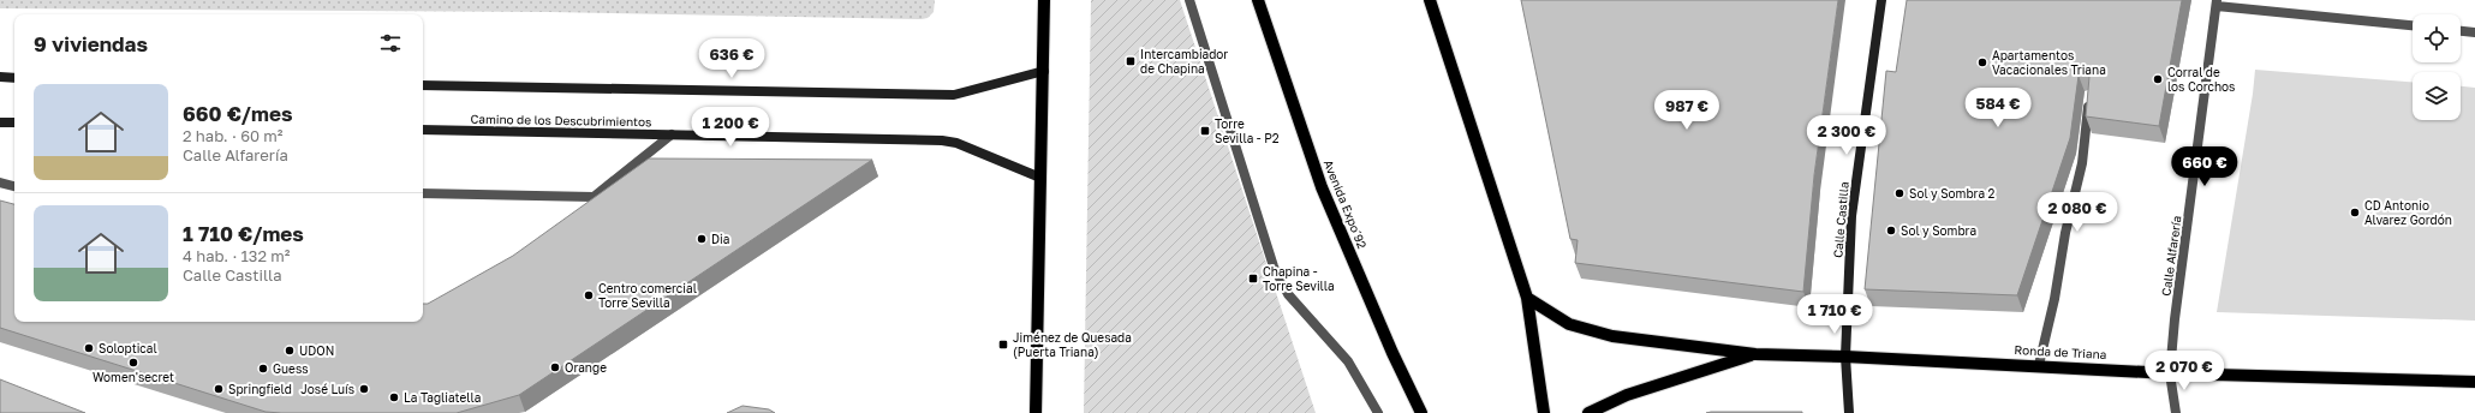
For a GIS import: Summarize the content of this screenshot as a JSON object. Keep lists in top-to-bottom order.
{
  "streets": {
    "main road": ["Avenida Expo´92", "Ronda de Triana"],
    "street": ["Camino de los Descubrimientos", "Calle Castilla", "Calle Alfarería"]
  },
  "crossings": [
    ["Calle Castilla", "Ronda de Triana"],
    ["Calle Alfarería", "Ronda de Triana"]
  ],
  "places": {
    "transit": [
      "Intercambiador de Chapina",
      "Torre Sevilla - P2",
      "Chapina - Torre Sevilla",
      "Jiménez de Quesada (Puerta Triana)"
    ],
    "other": [
      "Apartamentos Vacacionales Triana",
      "Corral de los Corchos",
      "Sol y Sombra 2",
      "CD Antonio Alvarez Gordón",
      "Sol y Sombra",
      "Dia",
      "Centro comercial Torre Sevilla",
      "Soloptical",
      "UDON",
      "Women'secret",
      "Orange",
      "Guess",
      "Springfield",
      "José Luís",
      "La Tagliatella"
    ]
  },
  "page": {
    "heading": "9 viviendas",
    "price": [
      "636 €",
      "584 €",
      "987 €",
      "1 200 €",
      "2 300 €",
      "660 €",
      "2 080 €",
      "1 710 €",
      "2 070 €"
    ],
    "list": [
      {
        "name": "660 €/mes",
        "note": "2 hab. · 60 m² · Calle Alfarería"
      },
      {
        "name": "1 710 €/mes",
        "note": "4 hab. · 132 m² · Calle Castilla"
      }
    ]
  }
}
